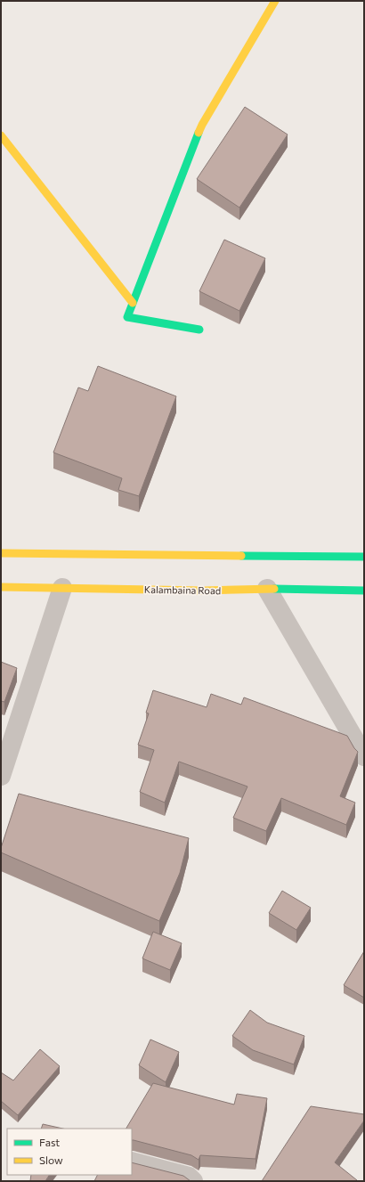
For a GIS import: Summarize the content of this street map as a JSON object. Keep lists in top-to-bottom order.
{
  "streets": {
    "main road": ["Kalambaina Road"]
  },
  "legend": ["Fast", "Slow"]
}
